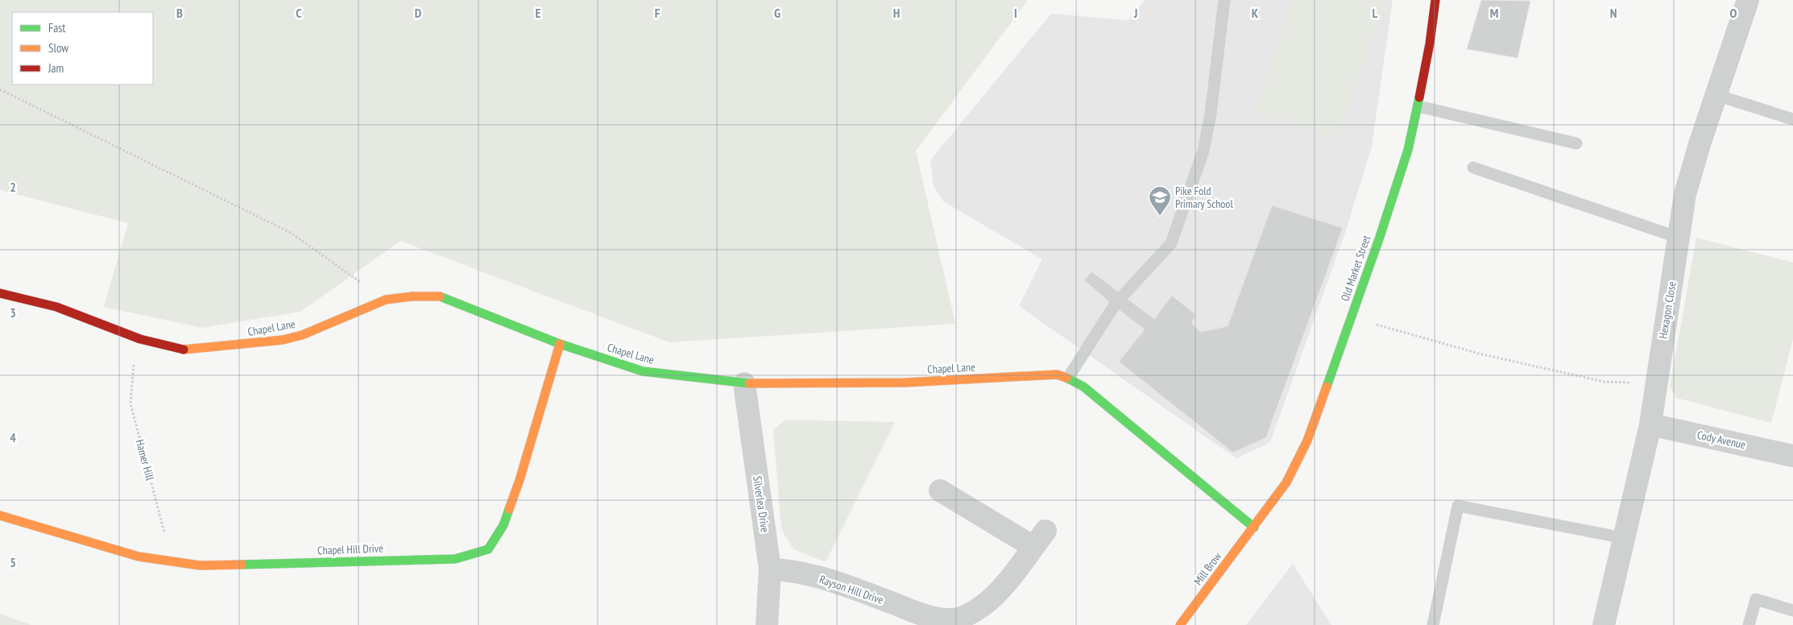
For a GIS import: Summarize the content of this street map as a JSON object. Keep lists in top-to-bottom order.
{
  "streets": {
    "street": [
      "Old Market Street",
      "Hexagon Close",
      "Chapel Lane",
      "Cody Avenue",
      "Silverlea Drive",
      "Chapel Hill Drive",
      "Mill Brow",
      "Rayson Hill Drive"
    ],
    "path": ["Hamer Hill"]
  },
  "crossings": [
    ["Old Market Street", "Chapel Lane"],
    ["Old Market Street", "Mill Brow"],
    ["Hexagon Close", "Cody Avenue"],
    ["Chapel Lane", "Hamer Hill"],
    ["Chapel Lane", "Silverlea Drive"],
    ["Chapel Lane", "Chapel Hill Drive"],
    ["Chapel Lane", "Mill Brow"],
    ["Silverlea Drive", "Rayson Hill Drive"]
  ],
  "places": {
    "school or university": ["Pike Fold Primary School"]
  },
  "legend": ["Fast", "Slow", "Jam"],
  "grid": {
    "columns": [
      "B",
      "C",
      "D",
      "E",
      "F",
      "G",
      "H",
      "I",
      "J",
      "K",
      "L",
      "M",
      "N",
      "O"
    ],
    "rows": [
      "2",
      "3",
      "4",
      "5"
    ]
  }
}
